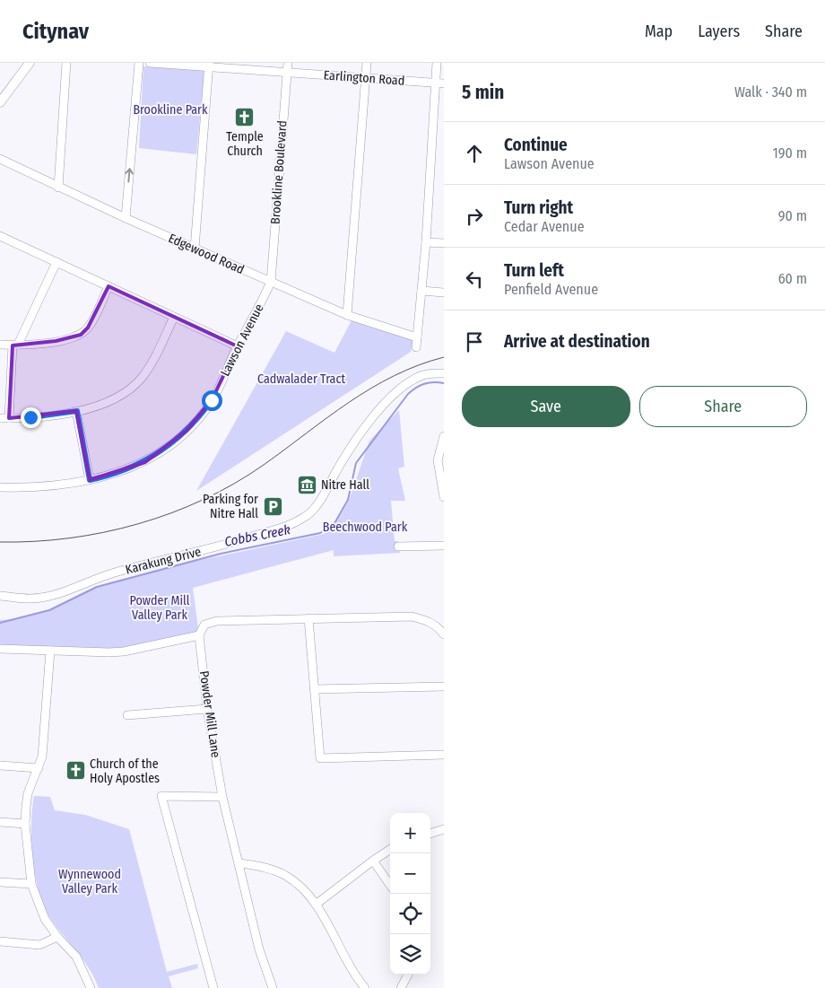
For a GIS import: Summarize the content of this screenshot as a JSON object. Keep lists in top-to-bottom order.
{
  "streets": {
    "street": [
      "Earlington Road",
      "Brookline Boulevard",
      "Edgewood Road",
      "Lawson Avenue",
      "Karakung Drive",
      "Powder Mill Lane"
    ]
  },
  "crossings": [
    ["Earlington Road", "Brookline Boulevard"],
    ["Brookline Boulevard", "Edgewood Road"],
    ["Brookline Boulevard", "Lawson Avenue"],
    ["Edgewood Road", "Lawson Avenue"]
  ],
  "water": ["Cobbs Creek"],
  "parks": [
    "Brookline Park",
    "Cadwalader Tract",
    "Beechwood Park",
    "Powder Mill Valley Park",
    "Wynnewood Valley Park"
  ],
  "places": {
    "church": ["Temple Church", "Church of the Holy Apostles"],
    "museum": ["Nitre Hall"],
    "parking": ["Parking for Nitre Hall"]
  },
  "page": {
    "header": "Citynav",
    "nav": ["Map", "Layers", "Share"],
    "heading": ["5 min", "Walk · 340 m"],
    "list": [
      ["Continue", "Lawson Avenue", "190 m"],
      ["Turn right", "Cedar Avenue", "90 m"],
      ["Turn left", "Penfield Avenue", "60 m"],
      "Arrive at destination"
    ],
    "buttons": ["Save", "Share"],
    "map_buttons": ["+", "−"]
  }
}
